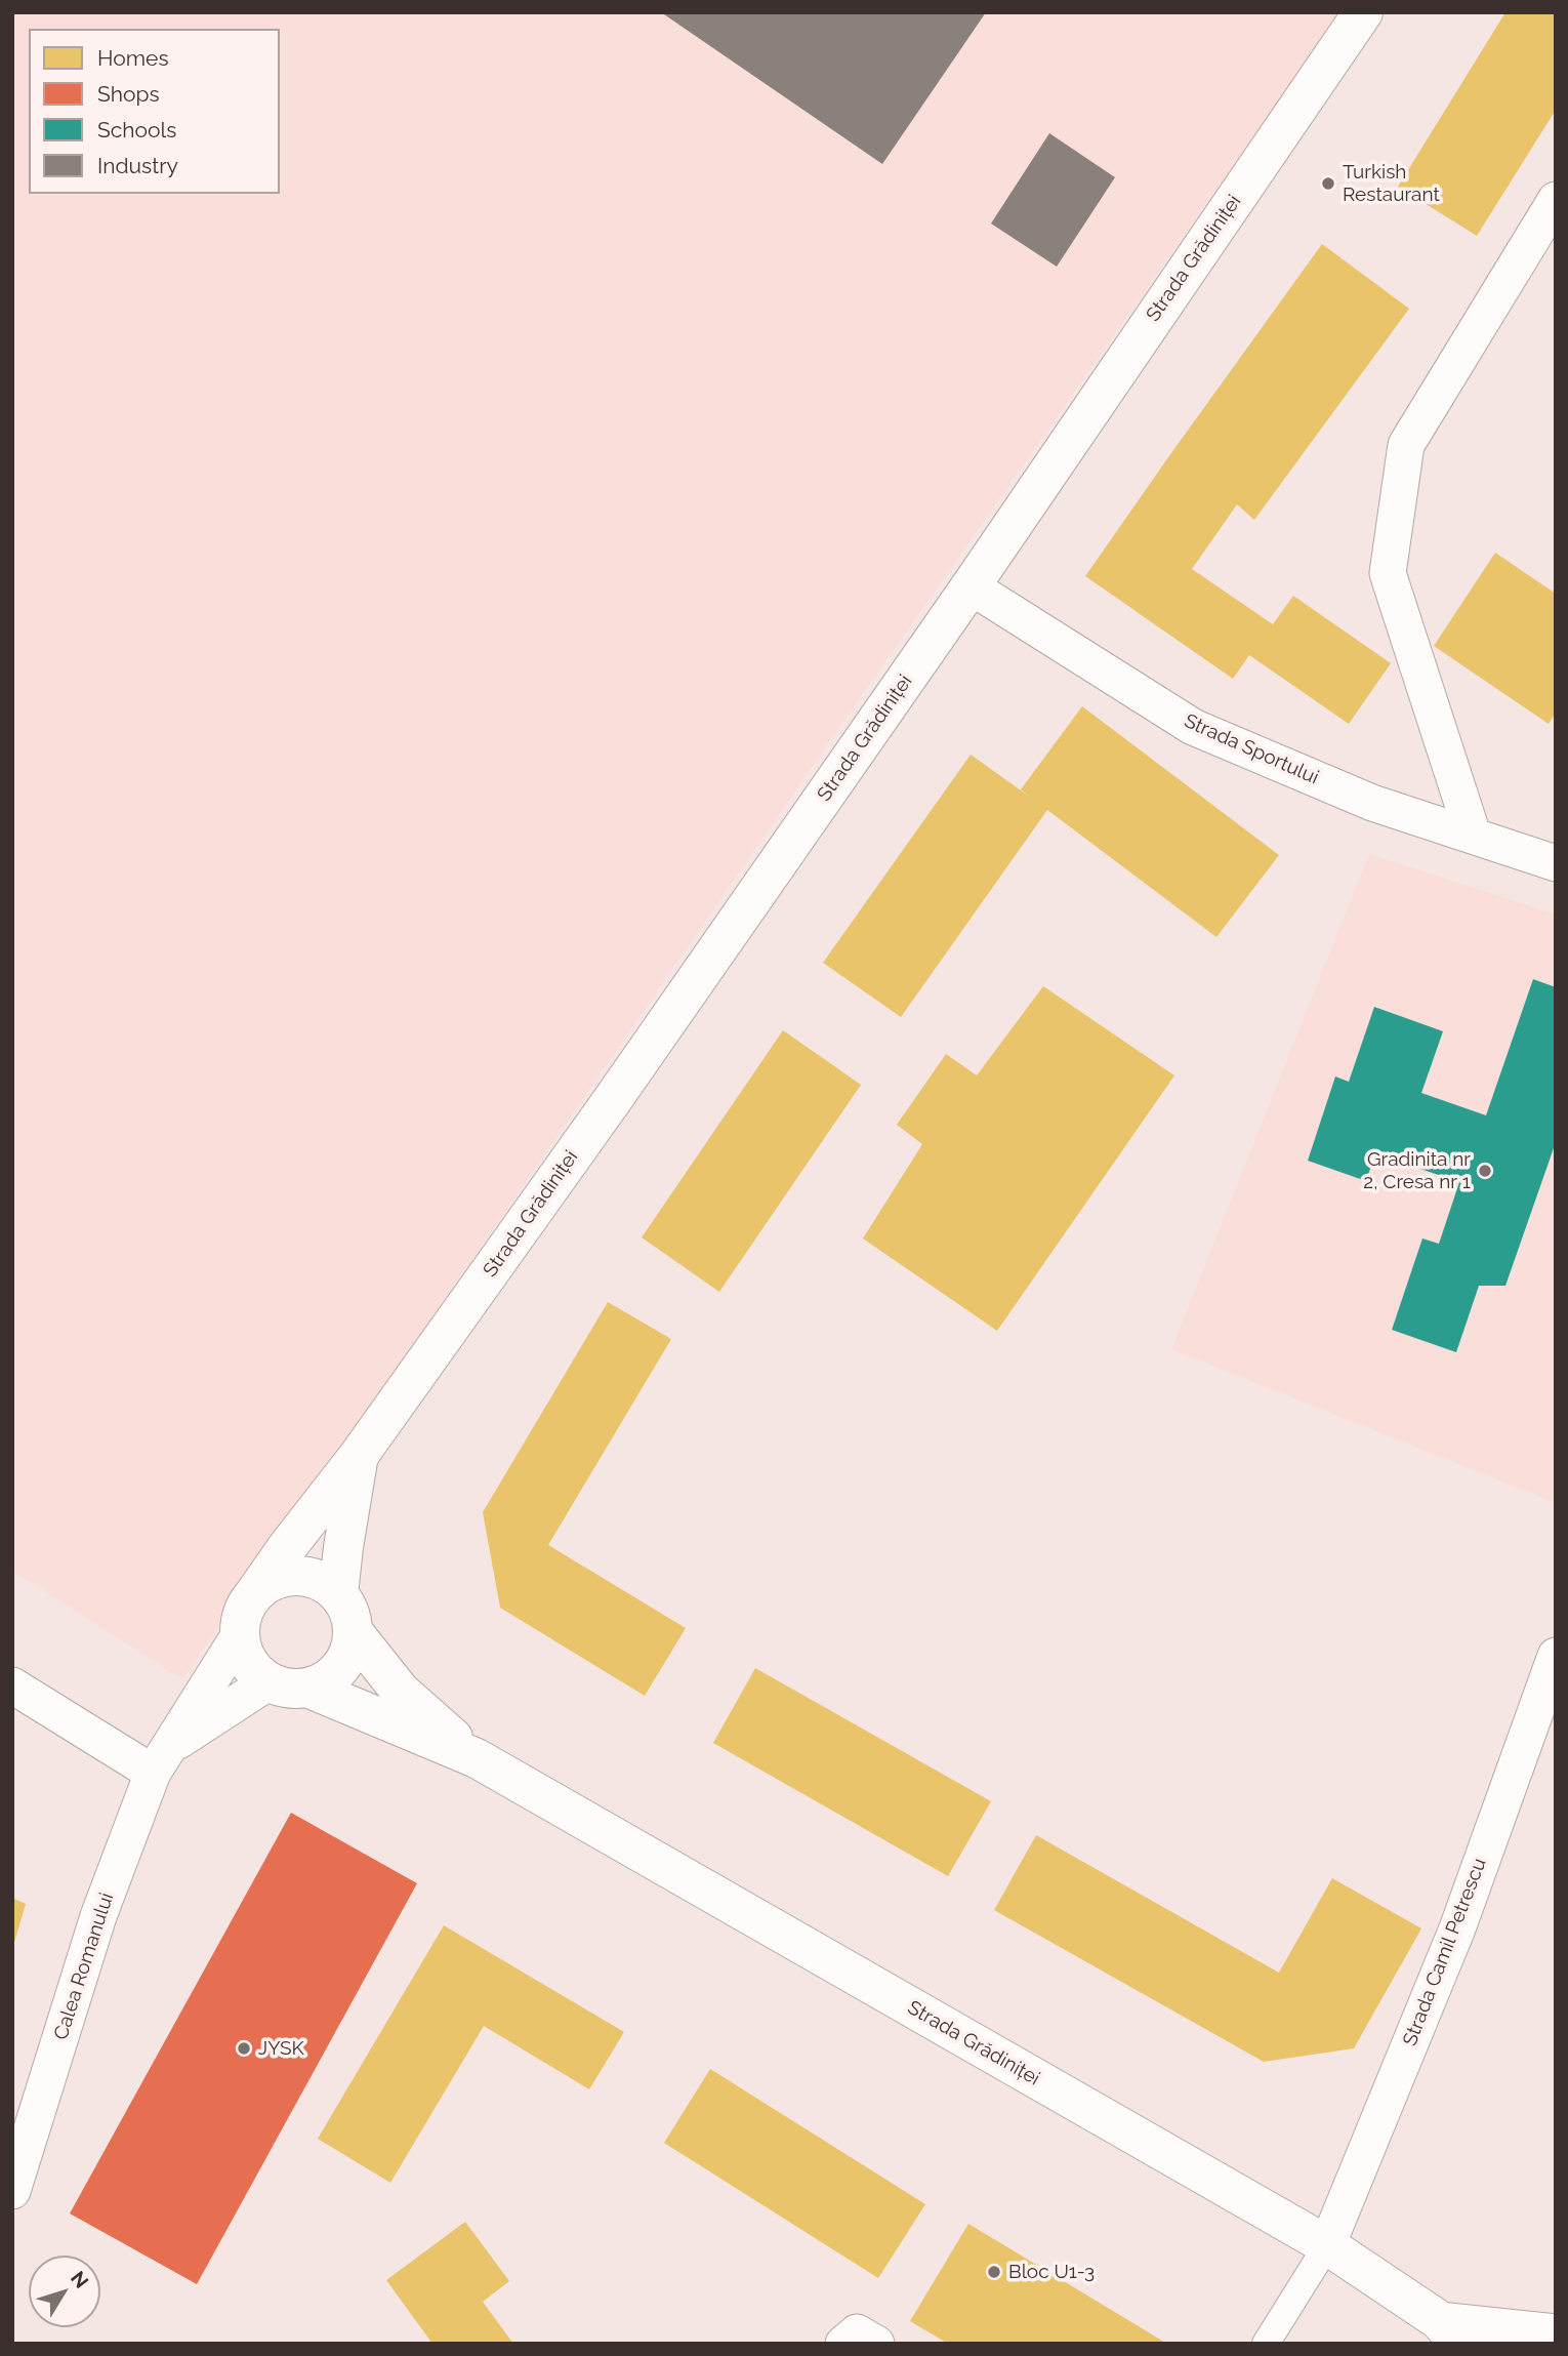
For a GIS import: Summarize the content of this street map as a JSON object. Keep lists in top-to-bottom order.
{
  "streets": {
    "main road": ["Strada Grădiniței"],
    "street": ["Strada Sportului", "Strada Camil Petrescu", "Calea Romanului"]
  },
  "crossings": [
    ["Strada Grădiniței", "Strada Sportului"],
    ["Strada Grădiniței", "Strada Camil Petrescu"],
    ["Strada Grădiniței", "Calea Romanului"]
  ],
  "places": [
    "Turkish Restaurant",
    "Gradinita nr 2, Cresa nr 1",
    "JYSK",
    "Bloc U1-3"
  ],
  "legend": [
    "Homes",
    "Shops",
    "Schools",
    "Industry"
  ],
  "north": "top right"
}
